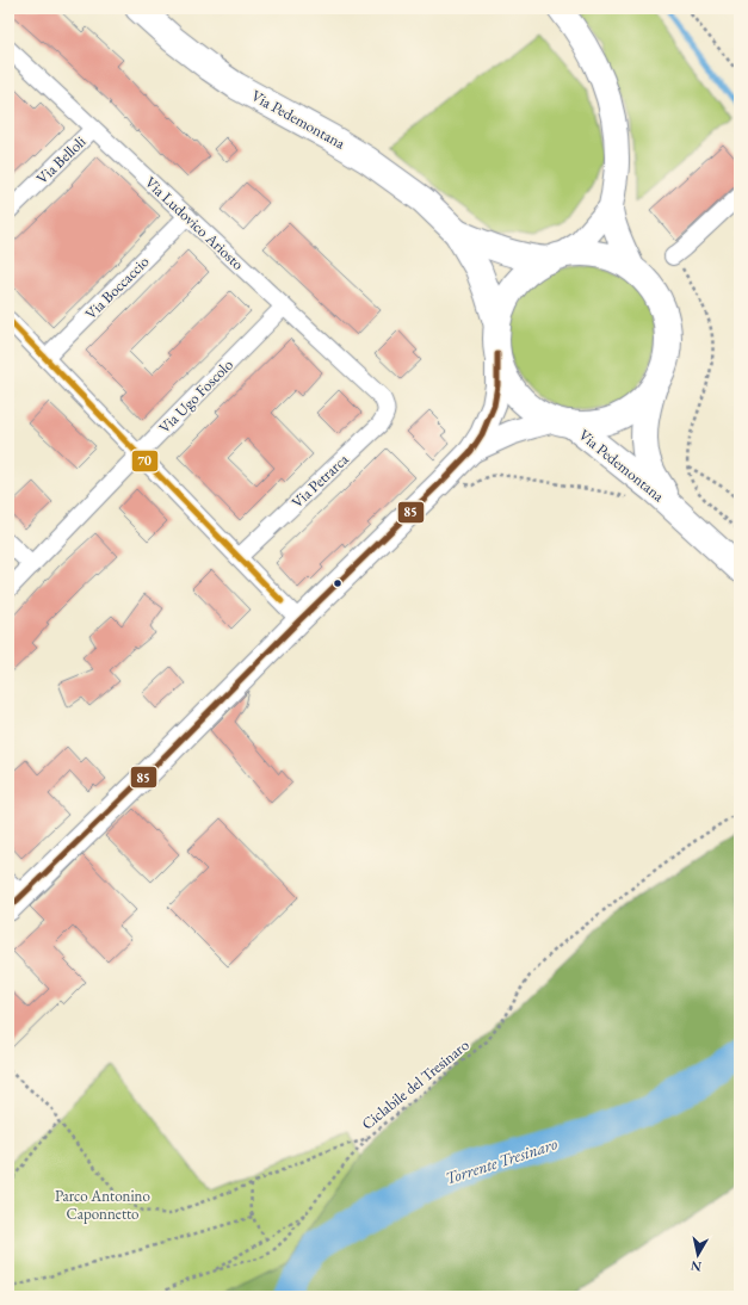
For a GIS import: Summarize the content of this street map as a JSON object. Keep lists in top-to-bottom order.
{
  "streets": {
    "main road": ["Via Pedemontana"],
    "street": [
      "Via Belloli",
      "Via Ludovico Ariosto",
      "Via Boccaccio",
      "Via Ugo Foscolo",
      "Via Petrarca"
    ],
    "path": ["Ciclabile del Tresinaro"]
  },
  "crossings": [
    ["Via Belloli", "Via Ludovico Ariosto"],
    ["Via Ludovico Ariosto", "Via Boccaccio"],
    ["Via Ludovico Ariosto", "Via Ugo Foscolo"],
    ["Via Ludovico Ariosto", "Via Petrarca"]
  ],
  "water": ["Torrente Tresinaro"],
  "parks": ["Parco Antonino Caponnetto"],
  "lines": ["transit line 70", "transit line 85"],
  "north": "bottom"
}
